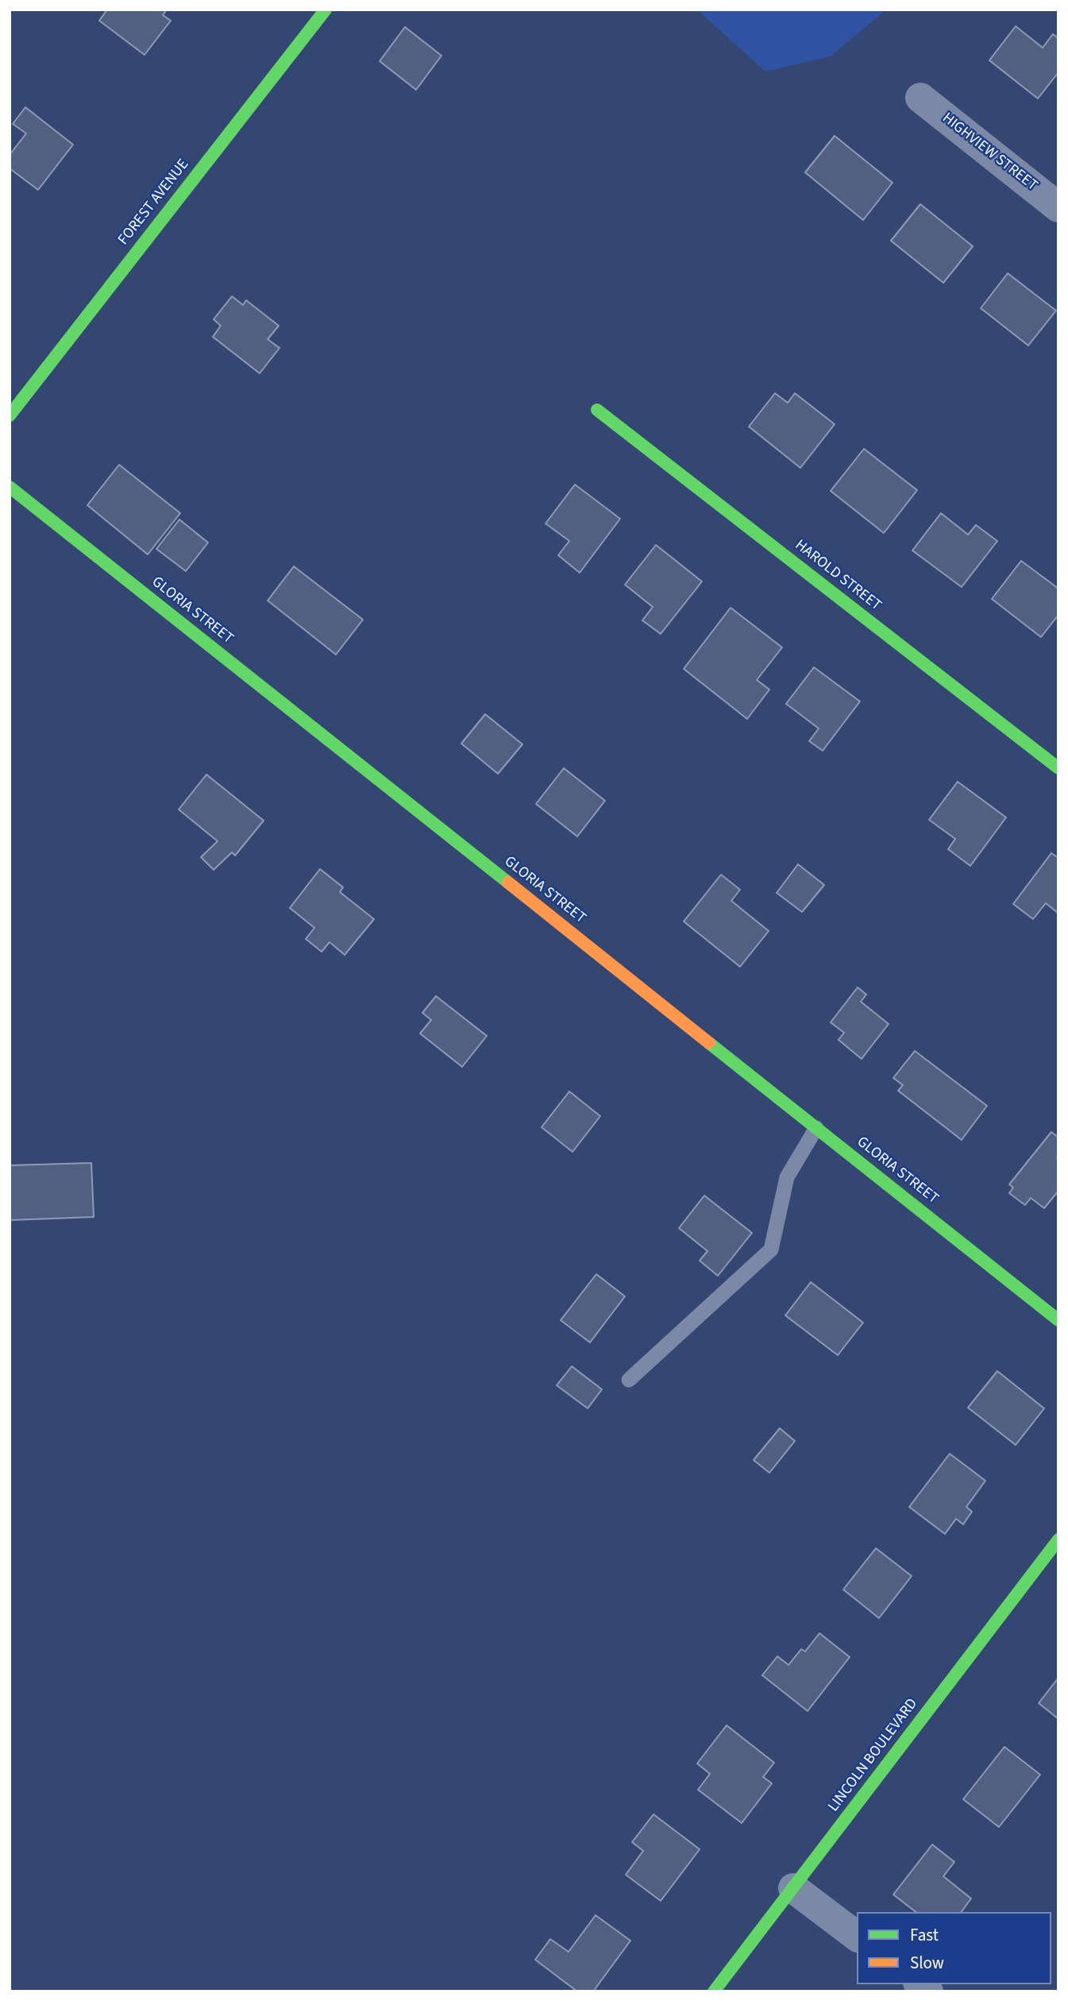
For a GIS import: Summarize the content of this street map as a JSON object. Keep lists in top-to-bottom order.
{
  "streets": {
    "street": [
      "HIGHVIEW STREET",
      "FOREST AVENUE",
      "HAROLD STREET",
      "GLORIA STREET",
      "LINCOLN BOULEVARD"
    ]
  },
  "legend": ["Fast", "Slow"]
}
